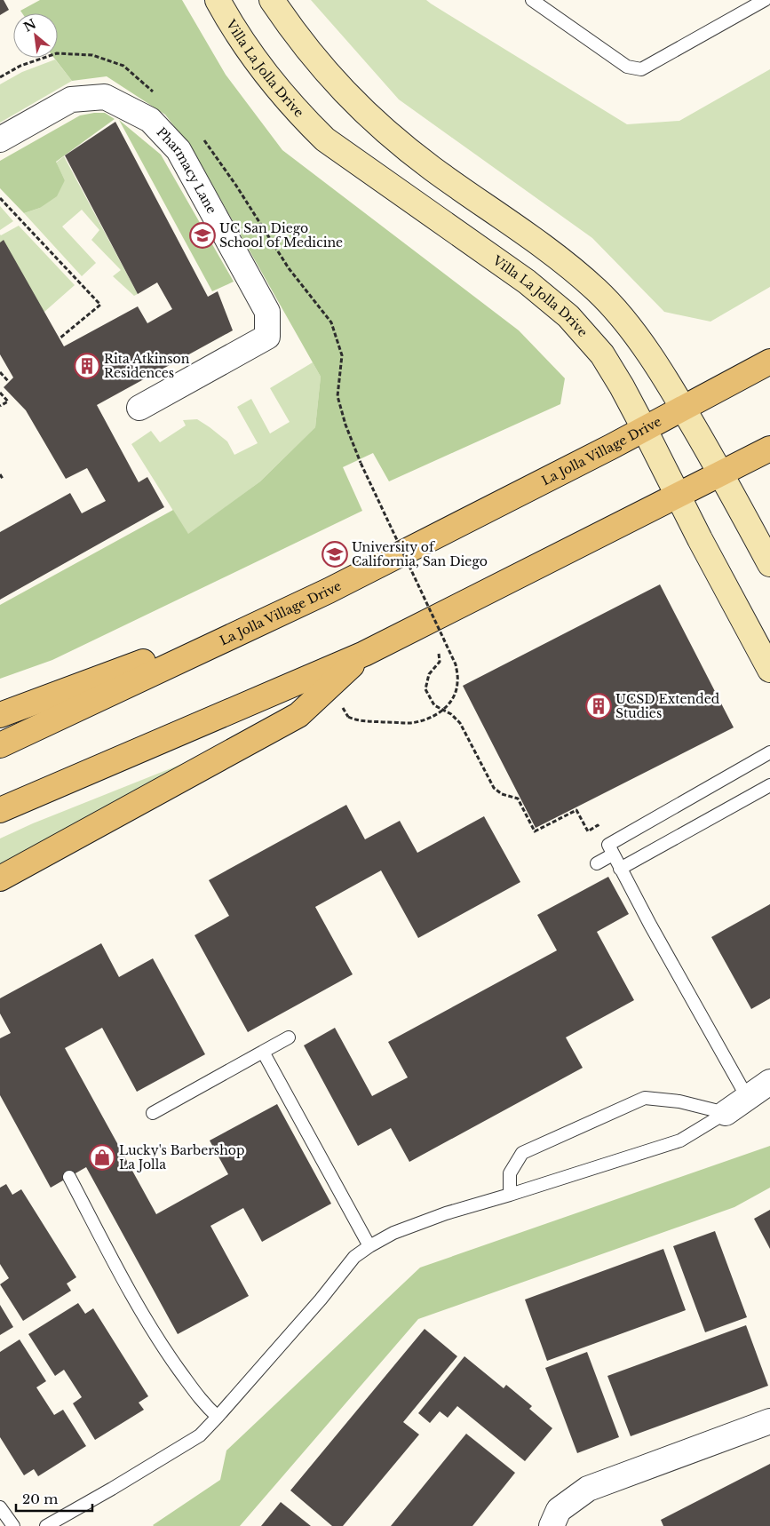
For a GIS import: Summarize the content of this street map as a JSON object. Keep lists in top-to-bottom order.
{
  "streets": {
    "main road": ["Villa La Jolla Drive", "La Jolla Village Drive"],
    "street": ["Pharmacy Lane"]
  },
  "crossings": [
    ["Villa La Jolla Drive", "La Jolla Village Drive"]
  ],
  "places": {
    "school or university": ["UC San Diego School of Medicine", "University of California, San Diego"],
    "building": ["Rita Atkinson Residences", "UCSD Extended Studies"],
    "shop": ["Lucky's Barbershop La Jolla"]
  },
  "scale_bar": "20 m",
  "north": "top left"
}
